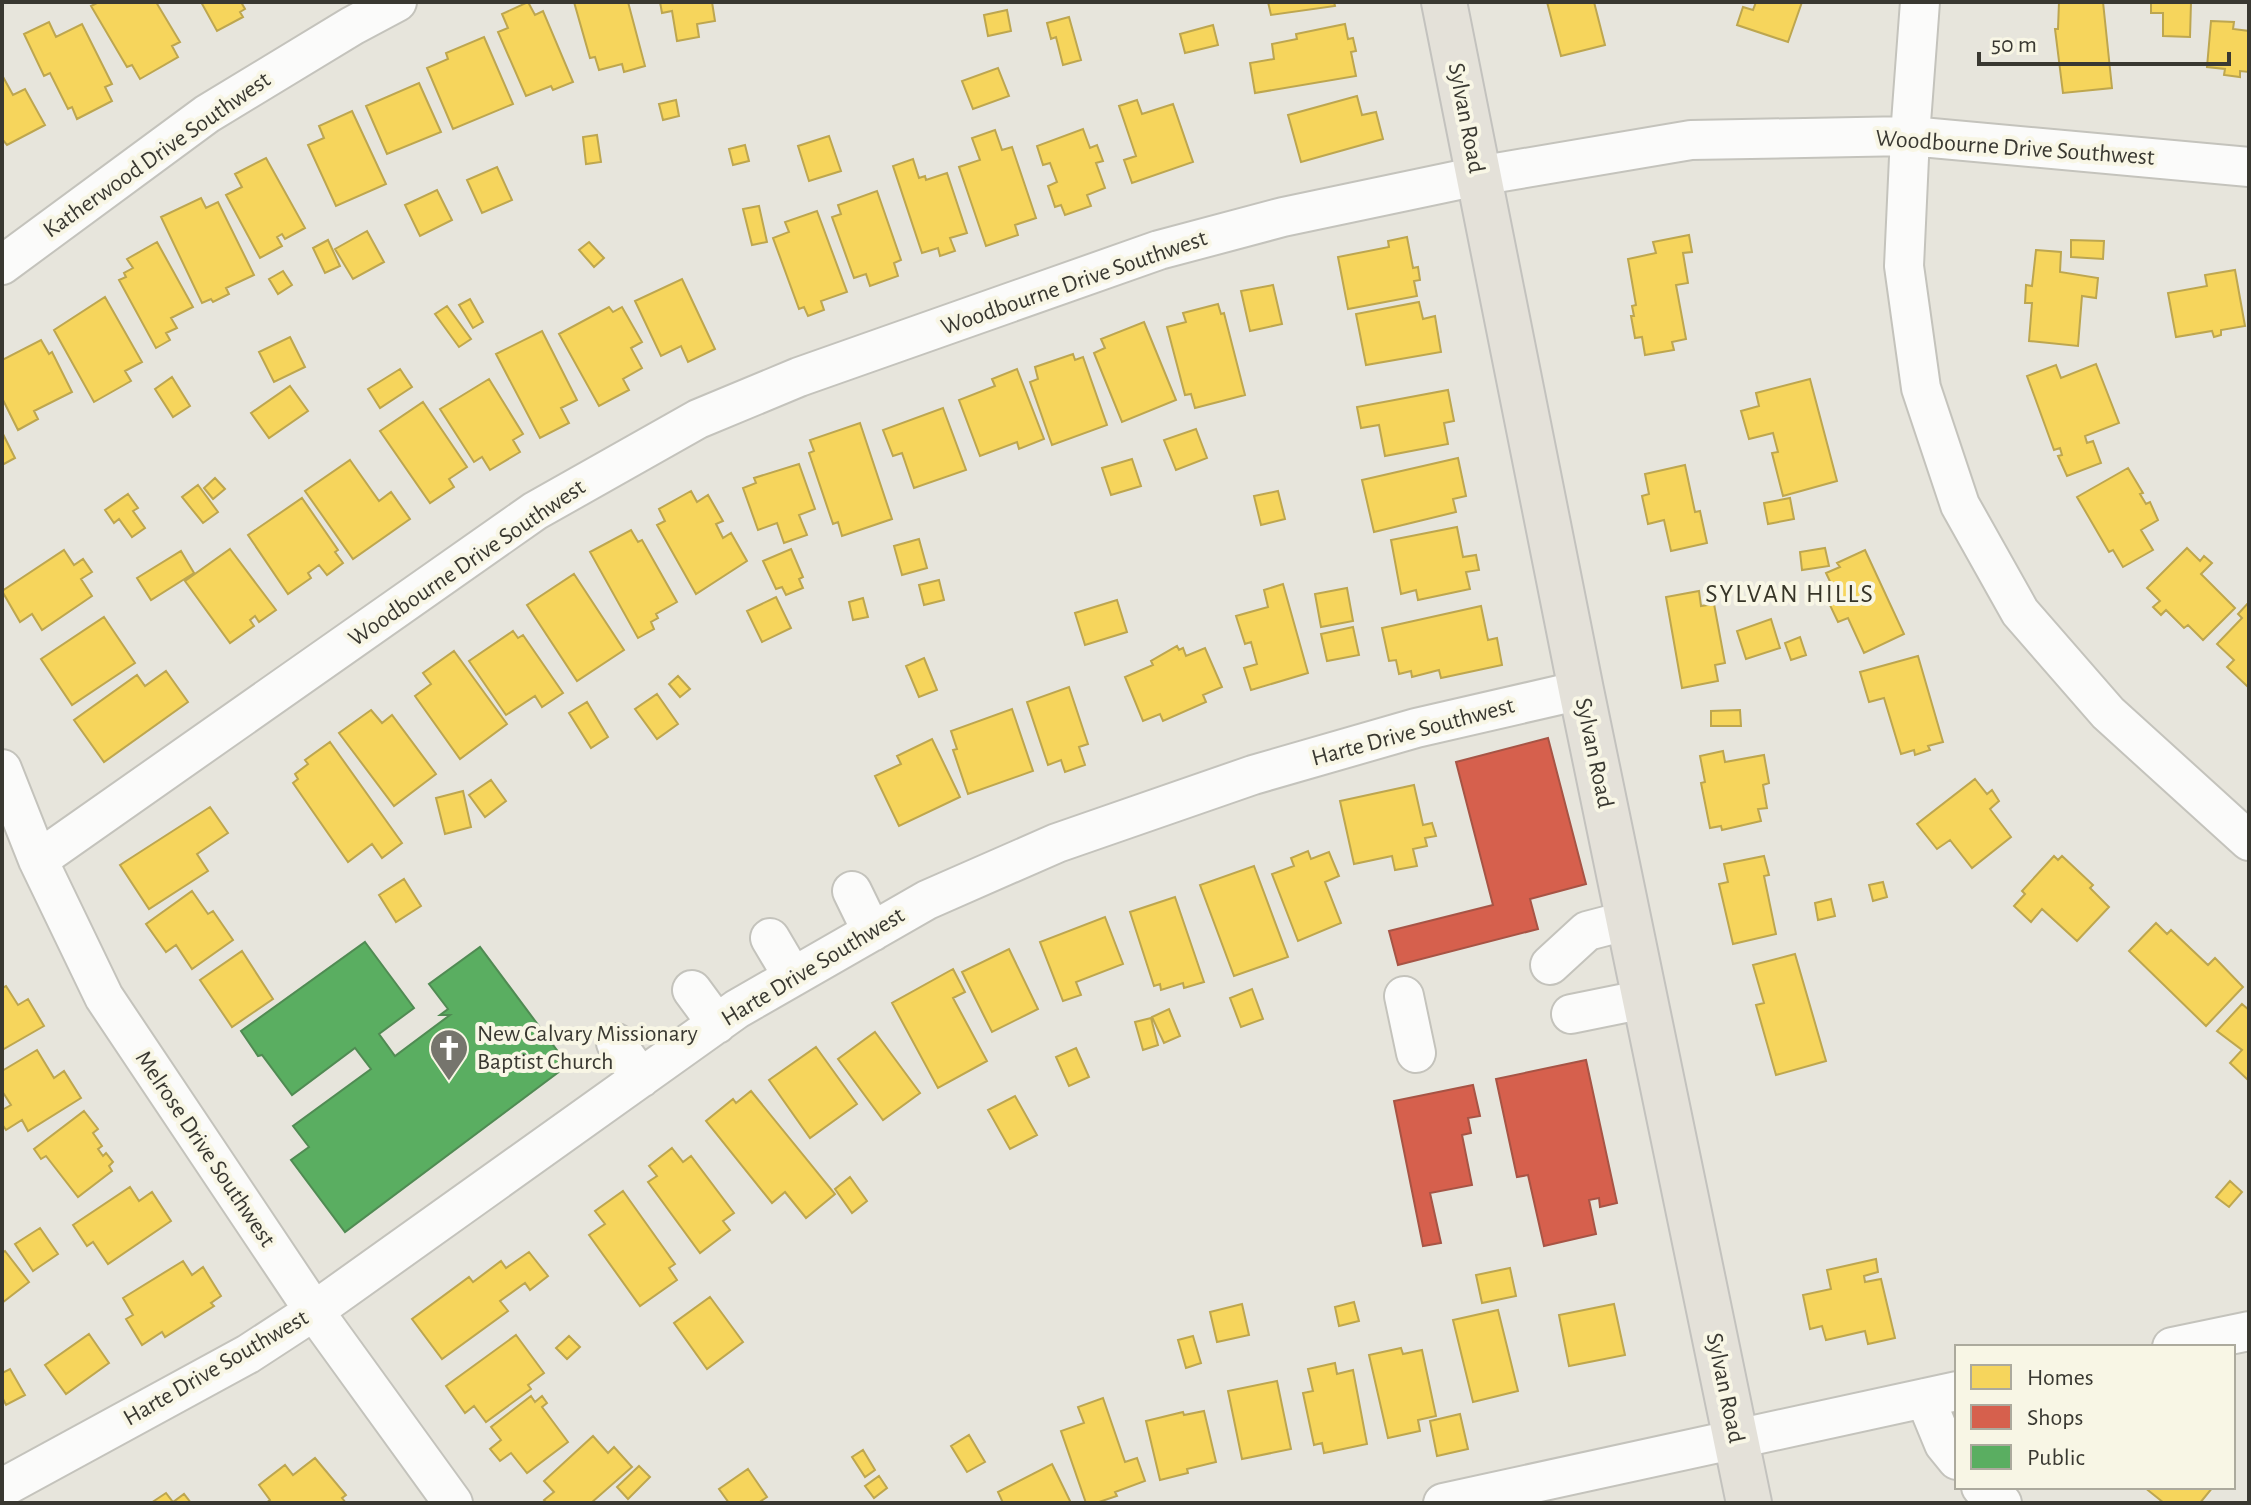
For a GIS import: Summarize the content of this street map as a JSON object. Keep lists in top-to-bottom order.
{
  "streets": {
    "main road": ["Sylvan Road"],
    "street": [
      "Woodbourne Drive Southwest",
      "Katherwood Drive Southwest",
      "Harte Drive Southwest",
      "Melrose Drive Southwest"
    ]
  },
  "crossings": [
    ["Sylvan Road", "Woodbourne Drive Southwest"],
    ["Sylvan Road", "Harte Drive Southwest"],
    ["Woodbourne Drive Southwest", "Melrose Drive Southwest"],
    ["Harte Drive Southwest", "Melrose Drive Southwest"]
  ],
  "districts": ["SYLVAN HILLS"],
  "places": {
    "church": ["New Calvary Missionary Baptist Church"]
  },
  "legend": ["Homes", "Shops", "Public"],
  "scale_bar": "50 m"
}
